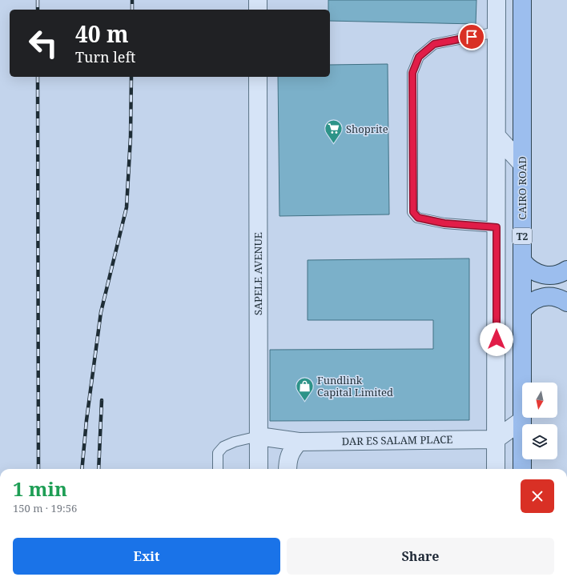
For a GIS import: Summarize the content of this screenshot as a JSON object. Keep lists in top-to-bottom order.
{
  "streets": {
    "main road": ["CAIRO ROAD", "T2"],
    "street": ["SAPELE AVENUE", "DAR ES SALAM PLACE"]
  },
  "crossings": [
    ["SAPELE AVENUE", "DAR ES SALAM PLACE"]
  ],
  "places": {
    "supermarket": ["Shoprite"],
    "shop": ["Fundlink Capital Limited"]
  },
  "north": "bottom",
  "page": {
    "turn": ["40 m", "Turn left"],
    "heading": ["1 min", "150 m · 19:56"],
    "buttons": ["Exit", "Share"]
  }
}
